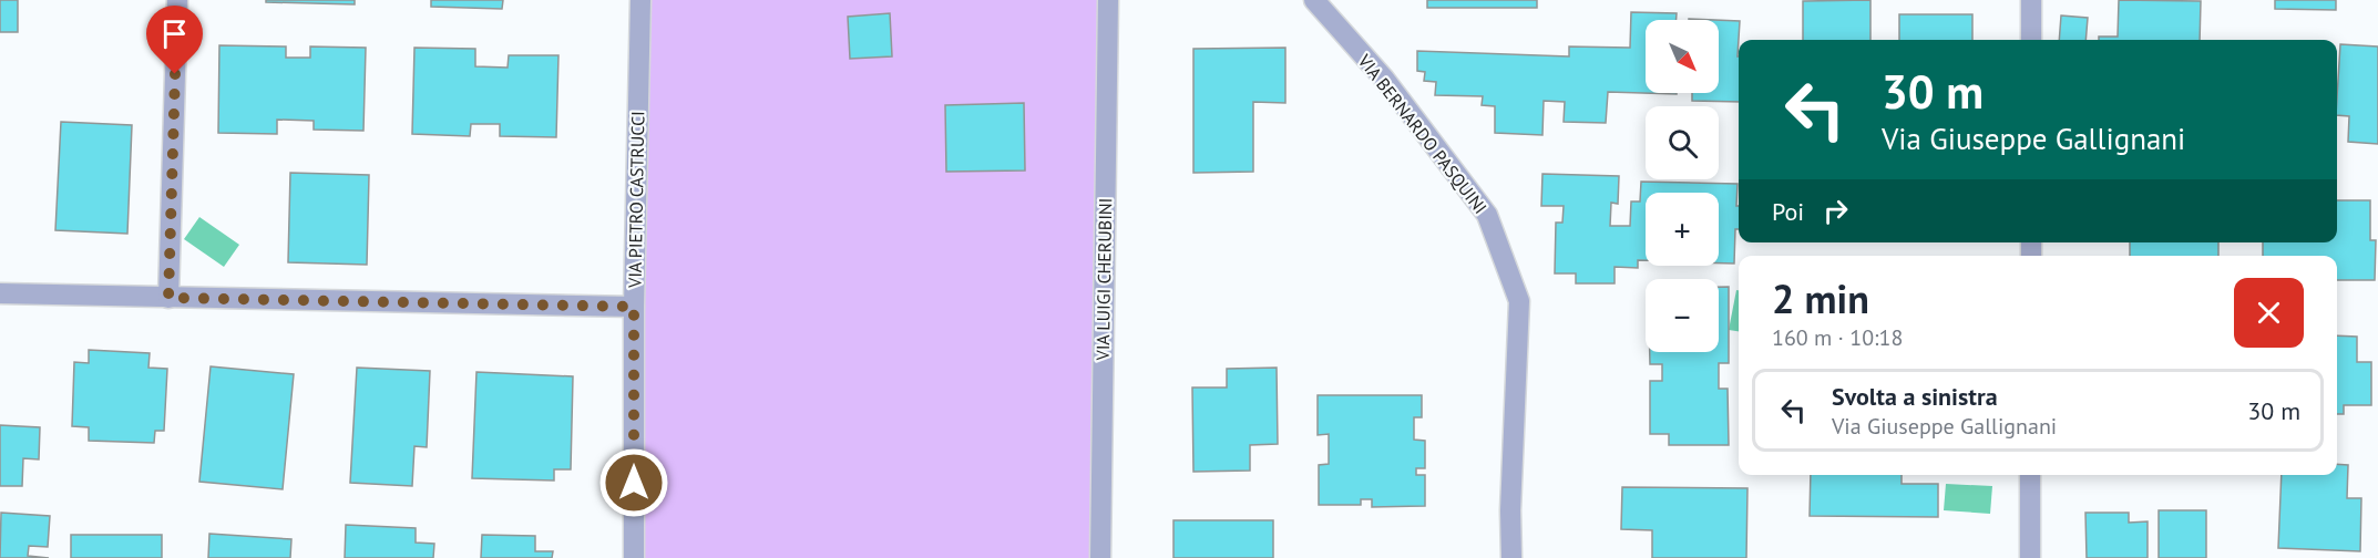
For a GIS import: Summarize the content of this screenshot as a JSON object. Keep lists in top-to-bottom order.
{
  "streets": {
    "street": ["VIA BERNARDO PASQUINI", "VIA PIETRO CASTRUCCI", "VIA LUIGI CHERUBINI"]
  },
  "north": "bottom right",
  "page": {
    "map_buttons": ["+", "−"],
    "turn": ["30 m", "Via Giuseppe Gallignani"],
    "then": "Poi",
    "heading": ["2 min", "160 m · 10:18"],
    "list": [
      {
        "name": "Svolta a sinistra",
        "note": "Via Giuseppe Gallignani",
        "value": "30 m"
      }
    ]
  }
}
